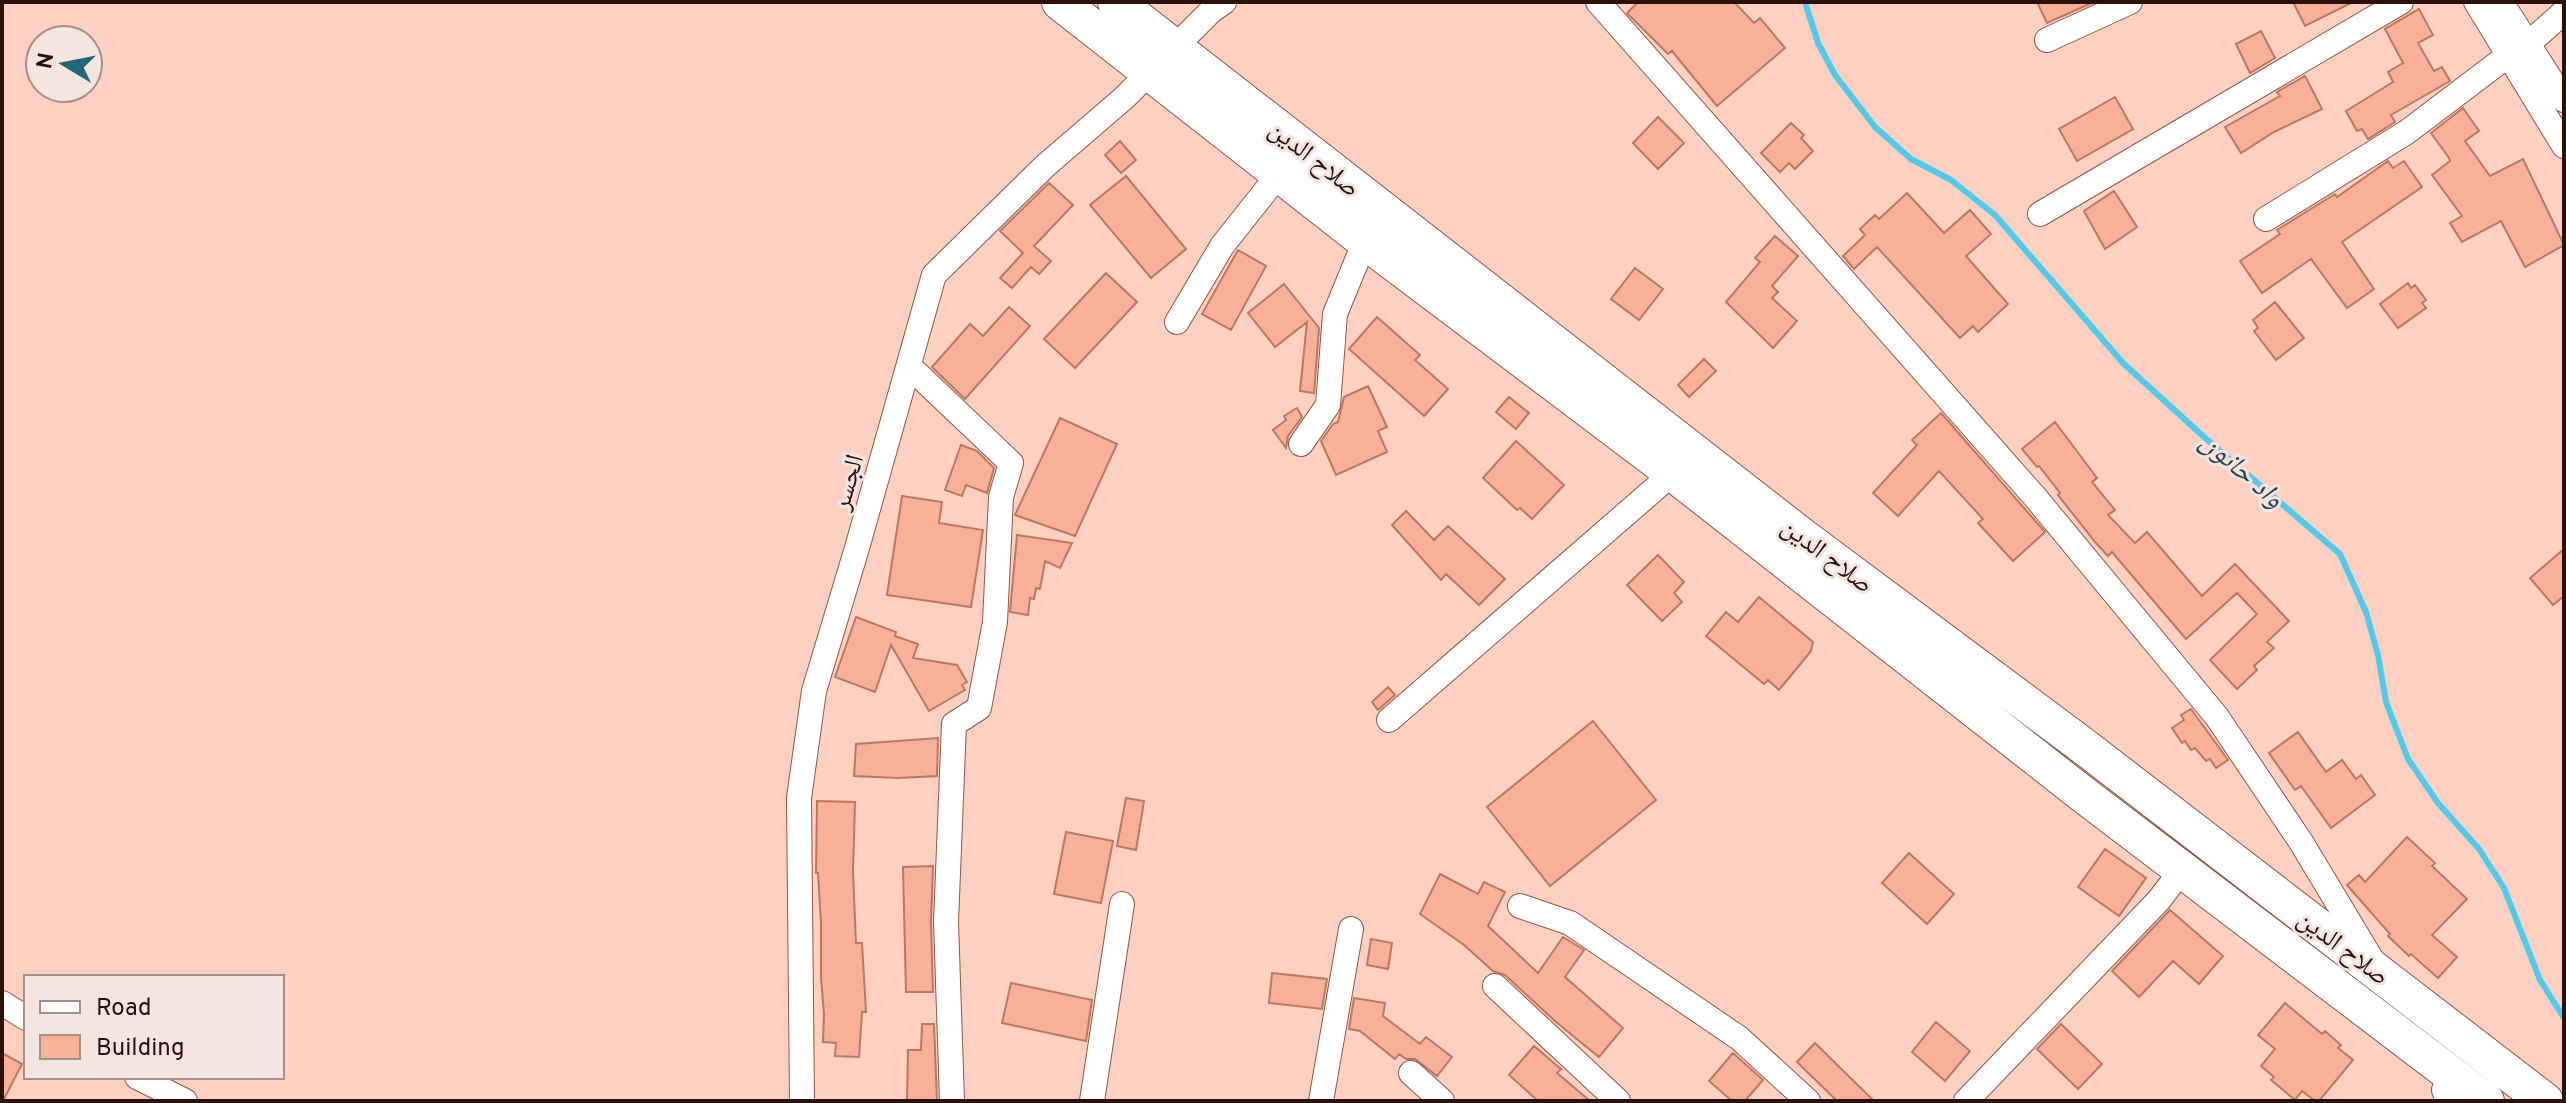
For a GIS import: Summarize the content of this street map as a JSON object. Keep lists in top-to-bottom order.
{
  "streets": {
    "highway": ["صلاح الدين"],
    "street": ["الجسر"]
  },
  "crossings": [
    ["صلاح الدين", "الجسر"]
  ],
  "water": ["واد حانون"],
  "legend": ["Road", "Building"],
  "north": "left"
}
